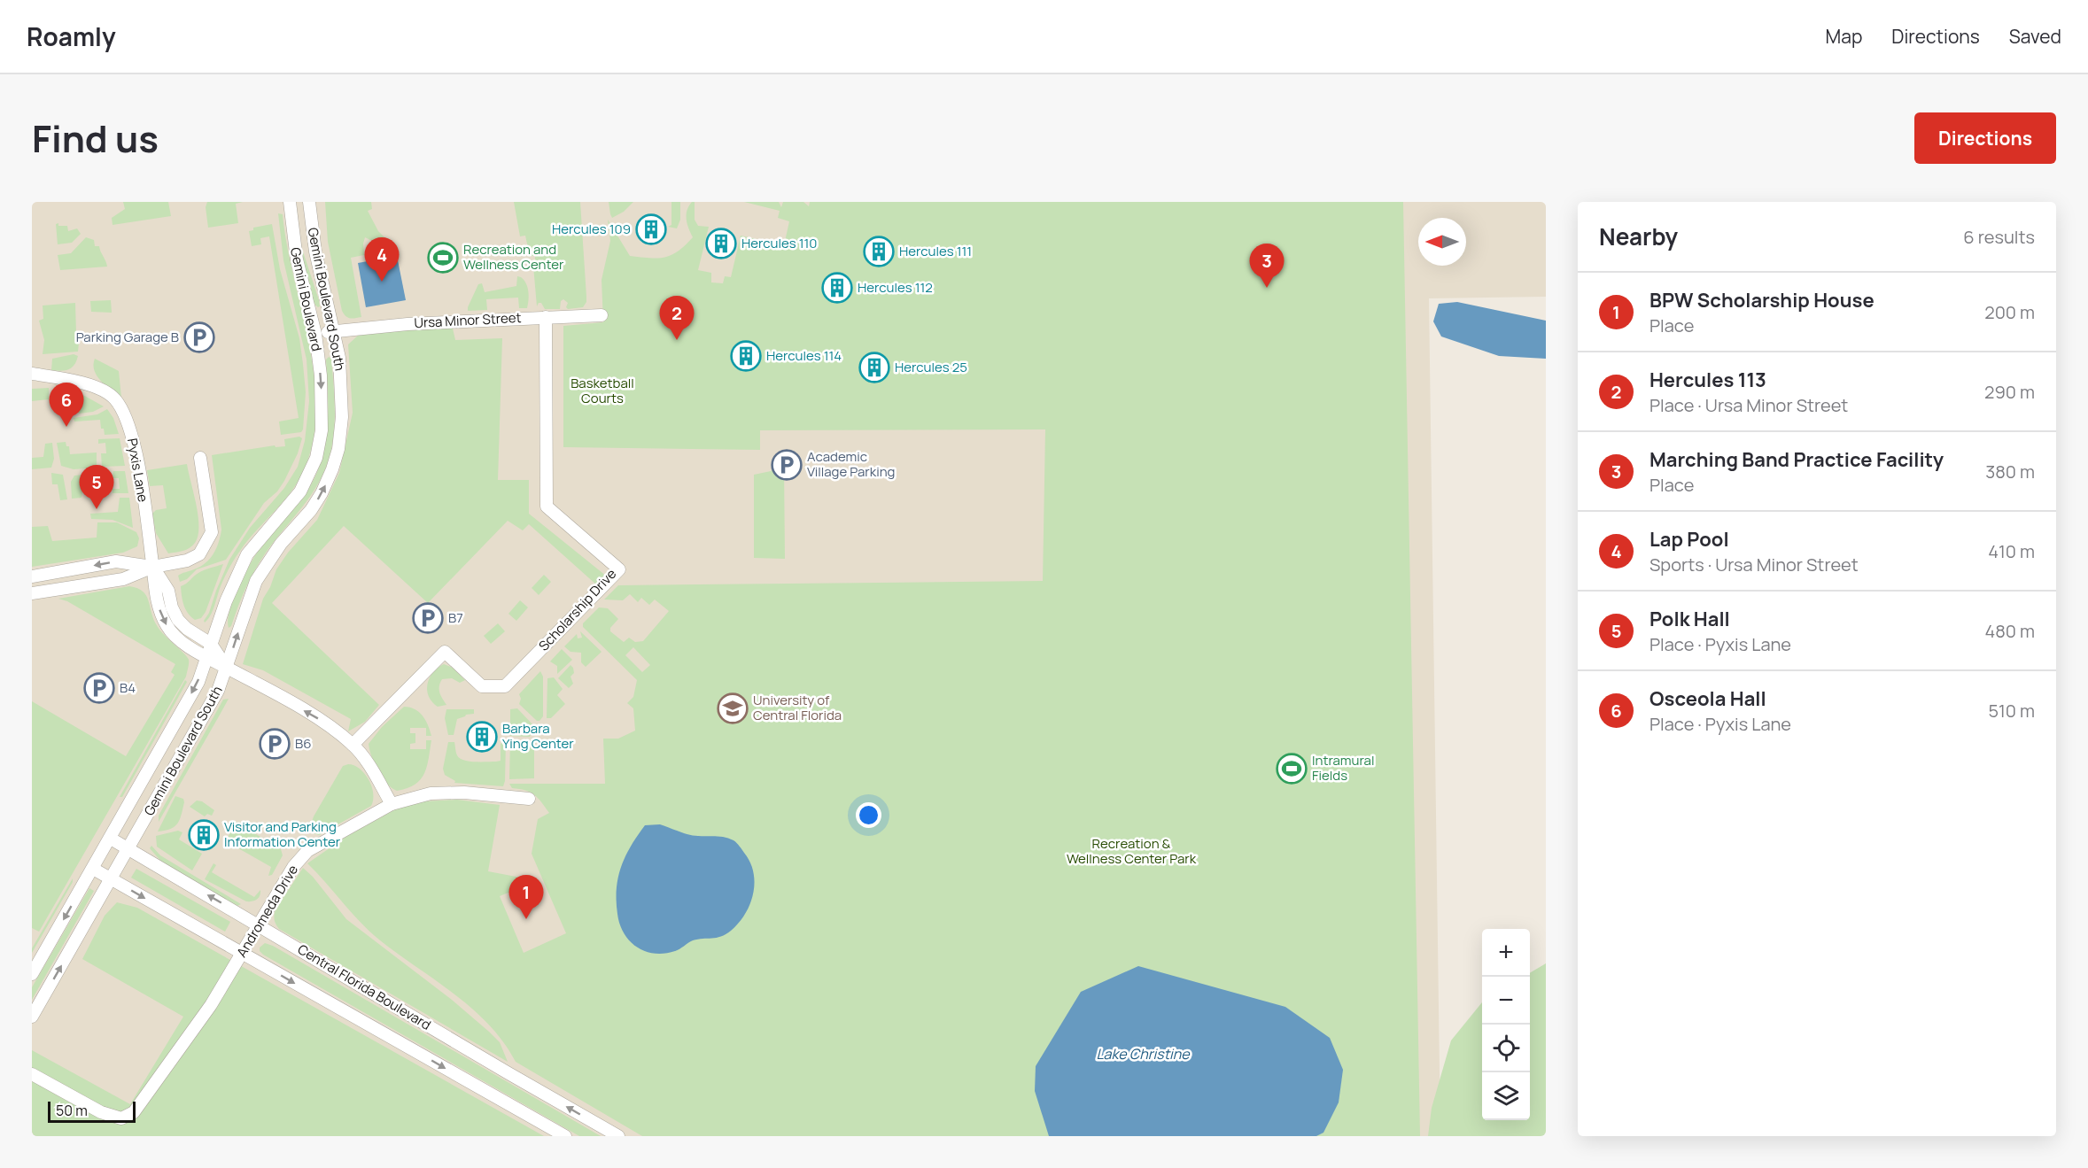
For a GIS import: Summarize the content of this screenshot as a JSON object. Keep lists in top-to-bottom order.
{
  "streets": {
    "street": [
      "Gemini Boulevard",
      "Gemini Boulevard South",
      "Ursa Minor Street",
      "Pyxis Lane",
      "Scholarship Drive",
      "Andromeda Drive",
      "Central Florida Boulevard"
    ]
  },
  "crossings": [
    ["Gemini Boulevard", "Gemini Boulevard South"],
    ["Gemini Boulevard", "Ursa Minor Street"],
    ["Gemini Boulevard South", "Ursa Minor Street"],
    ["Gemini Boulevard South", "Pyxis Lane"],
    ["Gemini Boulevard South", "Central Florida Boulevard"],
    ["Ursa Minor Street", "Scholarship Drive"],
    ["Andromeda Drive", "Central Florida Boulevard"]
  ],
  "one_way": ["Gemini Boulevard"],
  "water": ["Lake Christine"],
  "parks": ["Basketball Courts", "Recreation & Wellness Center Park"],
  "places": {
    "building": [
      "Hercules 109",
      "Hercules 110",
      "Hercules 111",
      "Hercules 112",
      "Hercules 114",
      "Hercules 25",
      "Barbara Ying Center",
      "Visitor and Parking Information Center"
    ],
    "sports": ["Recreation and Wellness Center", "Intramural Fields"],
    "parking": [
      "Parking Garage B",
      "Academic Village Parking",
      "B7",
      "B4",
      "B6"
    ],
    "school or university": ["University of Central Florida"]
  },
  "scale_bar": "50 m",
  "north": "left",
  "page": {
    "header": "Roamly",
    "nav": ["Map", "Directions", "Saved"],
    "title": "Find us",
    "buttons": "Directions",
    "heading": ["Nearby", "6 results"],
    "pins": [
      "4",
      "3",
      "2",
      "6",
      "5",
      "1"
    ],
    "list": [
      {
        "mark": "1",
        "name": "BPW Scholarship House",
        "note": "Place",
        "value": "200 m"
      },
      {
        "mark": "2",
        "name": "Hercules 113",
        "note": "Place · Ursa Minor Street",
        "value": "290 m"
      },
      {
        "mark": "3",
        "name": "Marching Band Practice Facility",
        "note": "Place",
        "value": "380 m"
      },
      {
        "mark": "4",
        "name": "Lap Pool",
        "note": "Sports · Ursa Minor Street",
        "value": "410 m"
      },
      {
        "mark": "5",
        "name": "Polk Hall",
        "note": "Place · Pyxis Lane",
        "value": "480 m"
      },
      {
        "mark": "6",
        "name": "Osceola Hall",
        "note": "Place · Pyxis Lane",
        "value": "510 m"
      }
    ],
    "map_buttons": ["+", "−"],
    "scale": "50 m"
  }
}
